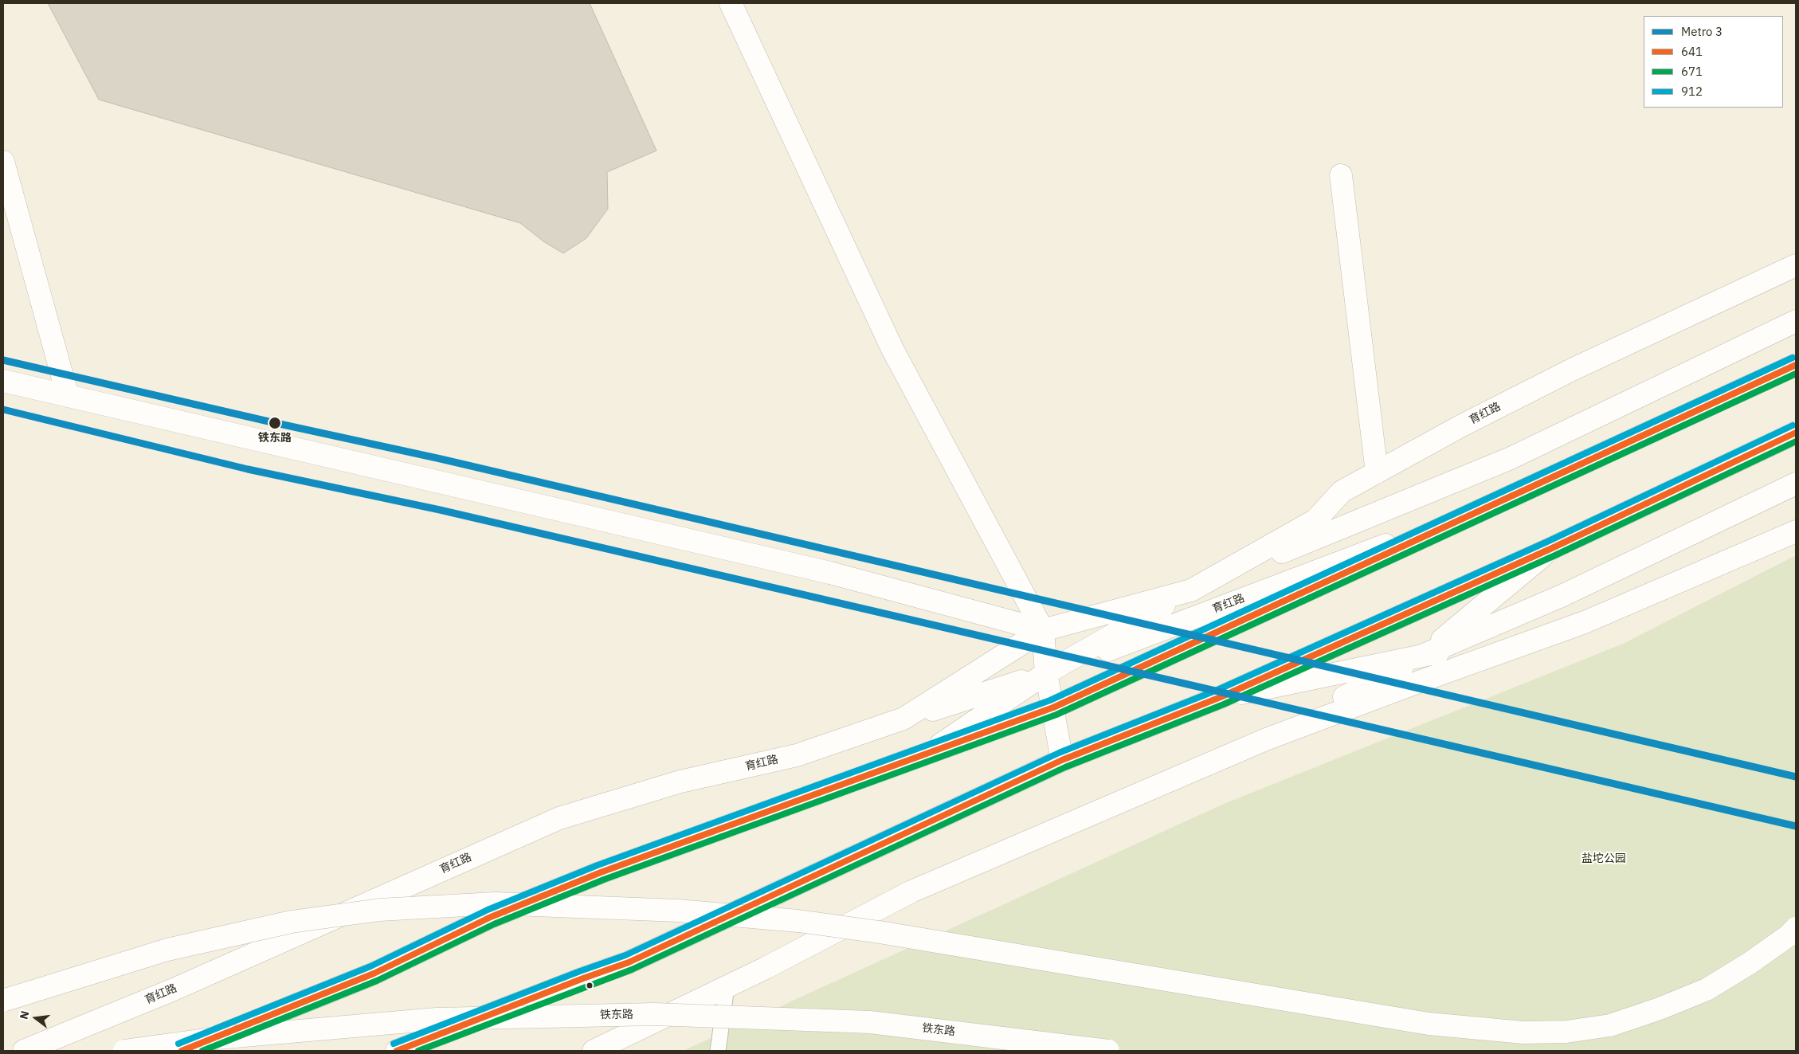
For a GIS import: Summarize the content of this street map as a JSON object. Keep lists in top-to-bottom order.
{
  "streets": {
    "main road": ["育红路", "铁东路"]
  },
  "parks": ["盐坨公园"],
  "places": ["铁东路"],
  "lines": [
    "transit line 912",
    "metro line 3",
    "transit line 641",
    "transit line 671"
  ],
  "legend": [
    "Metro 3",
    "641",
    "671",
    "912"
  ],
  "north": "left"
}
